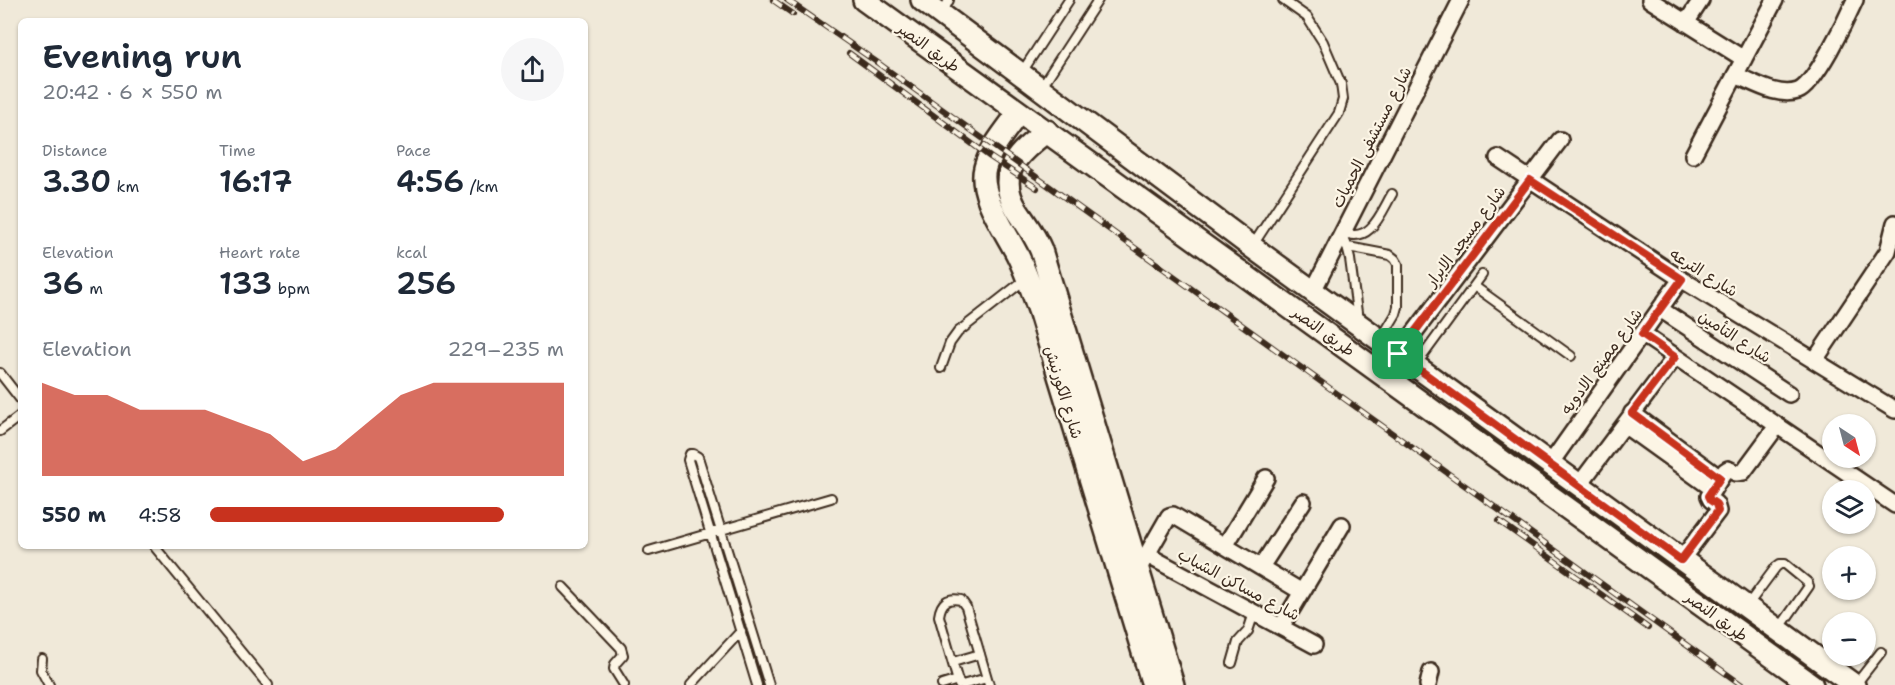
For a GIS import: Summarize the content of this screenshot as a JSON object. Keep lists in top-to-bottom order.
{
  "streets": {
    "main road": ["طريق النصر", "شارع الكورنيش"],
    "street": [
      "شارع مستشفى الحميات",
      "شارع مسجد الابرار",
      "شارع الترعه",
      "شارع التأمين",
      "شارع مصنع الادويه",
      "شارع مساكن الشباب"
    ]
  },
  "crossings": [
    ["طريق النصر", "شارع مستشفى الحميات"],
    ["طريق النصر", "شارع مسجد الابرار"],
    ["طريق النصر", "شارع مصنع الادويه"],
    ["طريق النصر", "شارع الكورنيش"],
    ["شارع مسجد الابرار", "شارع الترعه"],
    ["شارع الترعه", "شارع مصنع الادويه"],
    ["شارع التأمين", "شارع مصنع الادويه"],
    ["شارع الكورنيش", "شارع مساكن الشباب"]
  ],
  "north": "bottom right",
  "page": {
    "heading": ["Evening run", "20:42 · 6 × 550 m"],
    "stats": [
      ["Distance", "3.30 km"],
      ["Time", "16:17"],
      ["Pace", "4:56 /km"],
      ["Elevation", "36 m"],
      ["Heart rate", "133 bpm"],
      ["kcal", "256"]
    ],
    "chart": ["Elevation", "229–235 m"],
    "map_buttons": ["+", "−"],
    "list": [
      {
        "name": "550 m",
        "note": "4:58"
      }
    ]
  }
}
